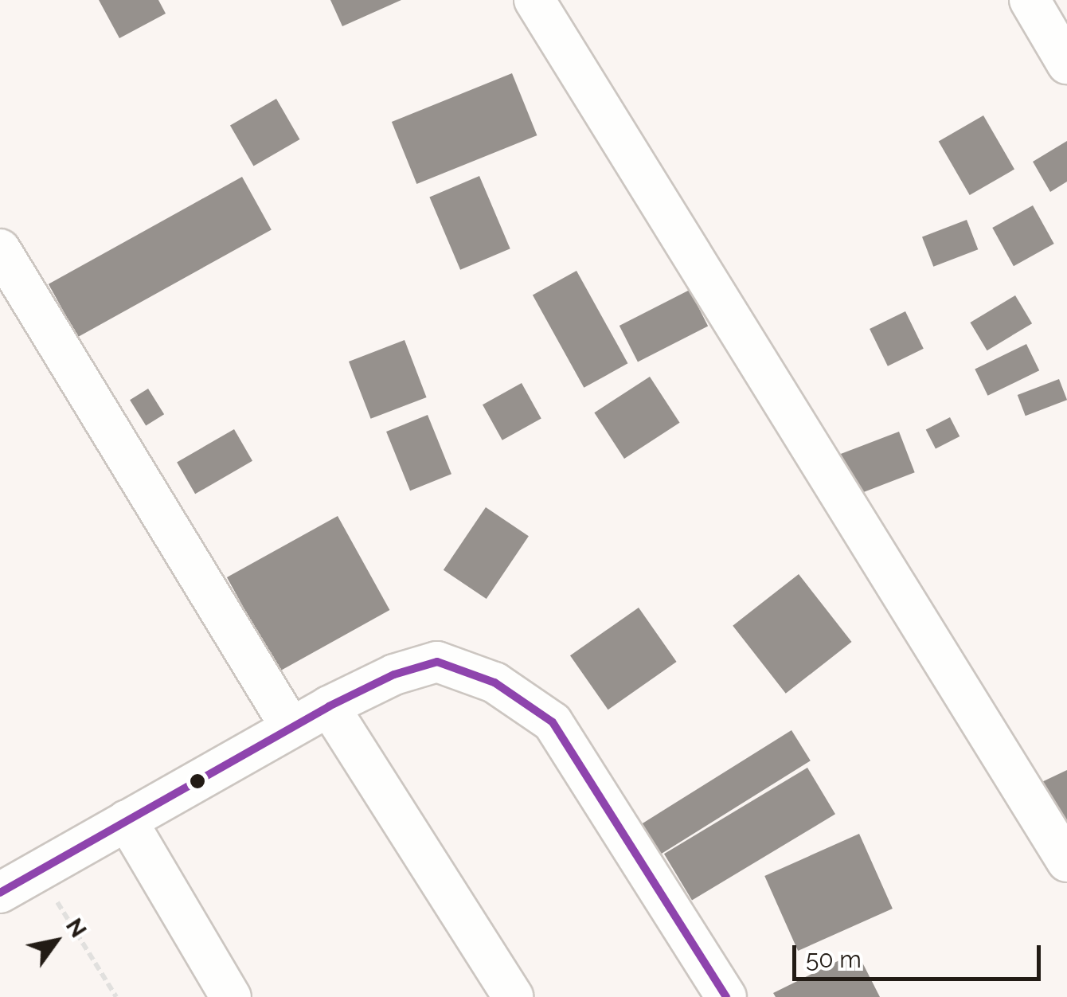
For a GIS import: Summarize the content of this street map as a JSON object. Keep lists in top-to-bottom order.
{
  "scale_bar": "50 m",
  "north": "top right"
}
